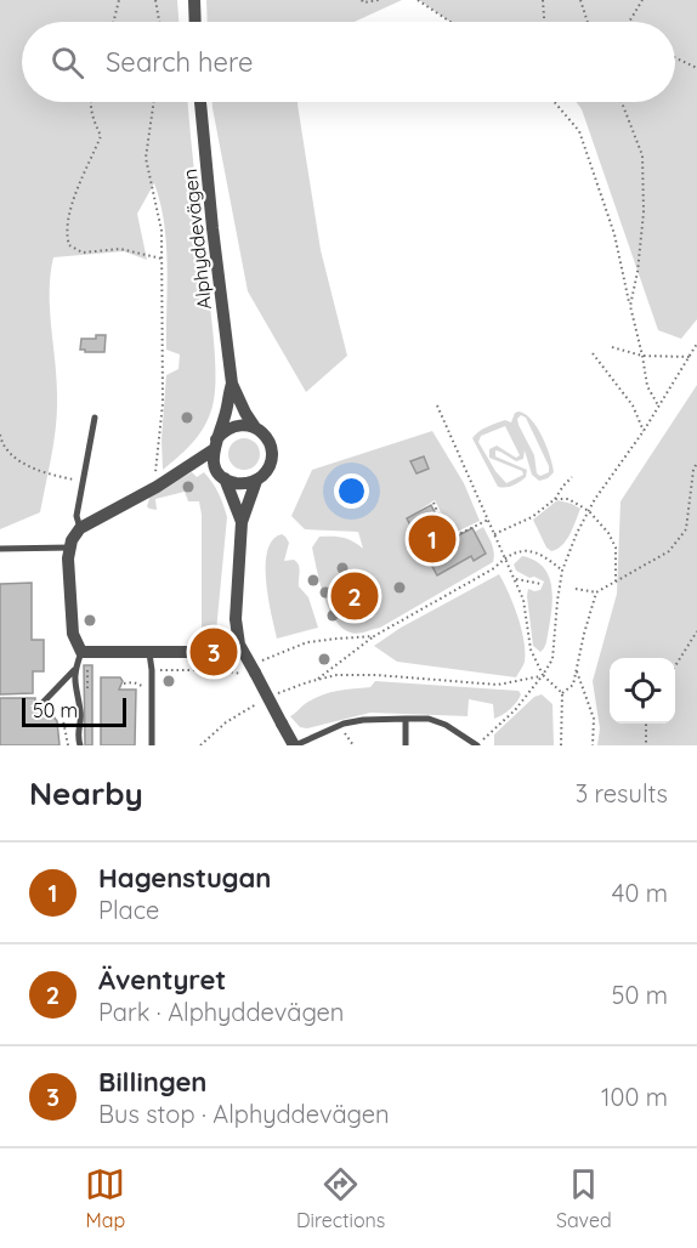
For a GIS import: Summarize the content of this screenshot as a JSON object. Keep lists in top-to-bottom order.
{
  "streets": {
    "street": ["Alphyddevägen"]
  },
  "scale_bar": "50 m",
  "page": {
    "search": "Search here",
    "pins": ["1", "2", "3"],
    "scale": "50 m",
    "heading": ["Nearby", "3 results"],
    "list": [
      {
        "mark": "1",
        "name": "Hagenstugan",
        "note": "Place",
        "value": "40 m"
      },
      {
        "mark": "2",
        "name": "Äventyret",
        "note": "Park · Alphyddevägen",
        "value": "50 m"
      },
      {
        "mark": "3",
        "name": "Billingen",
        "note": "Bus stop · Alphyddevägen",
        "value": "100 m"
      }
    ],
    "nav": ["Map", "Directions", "Saved"]
  }
}
